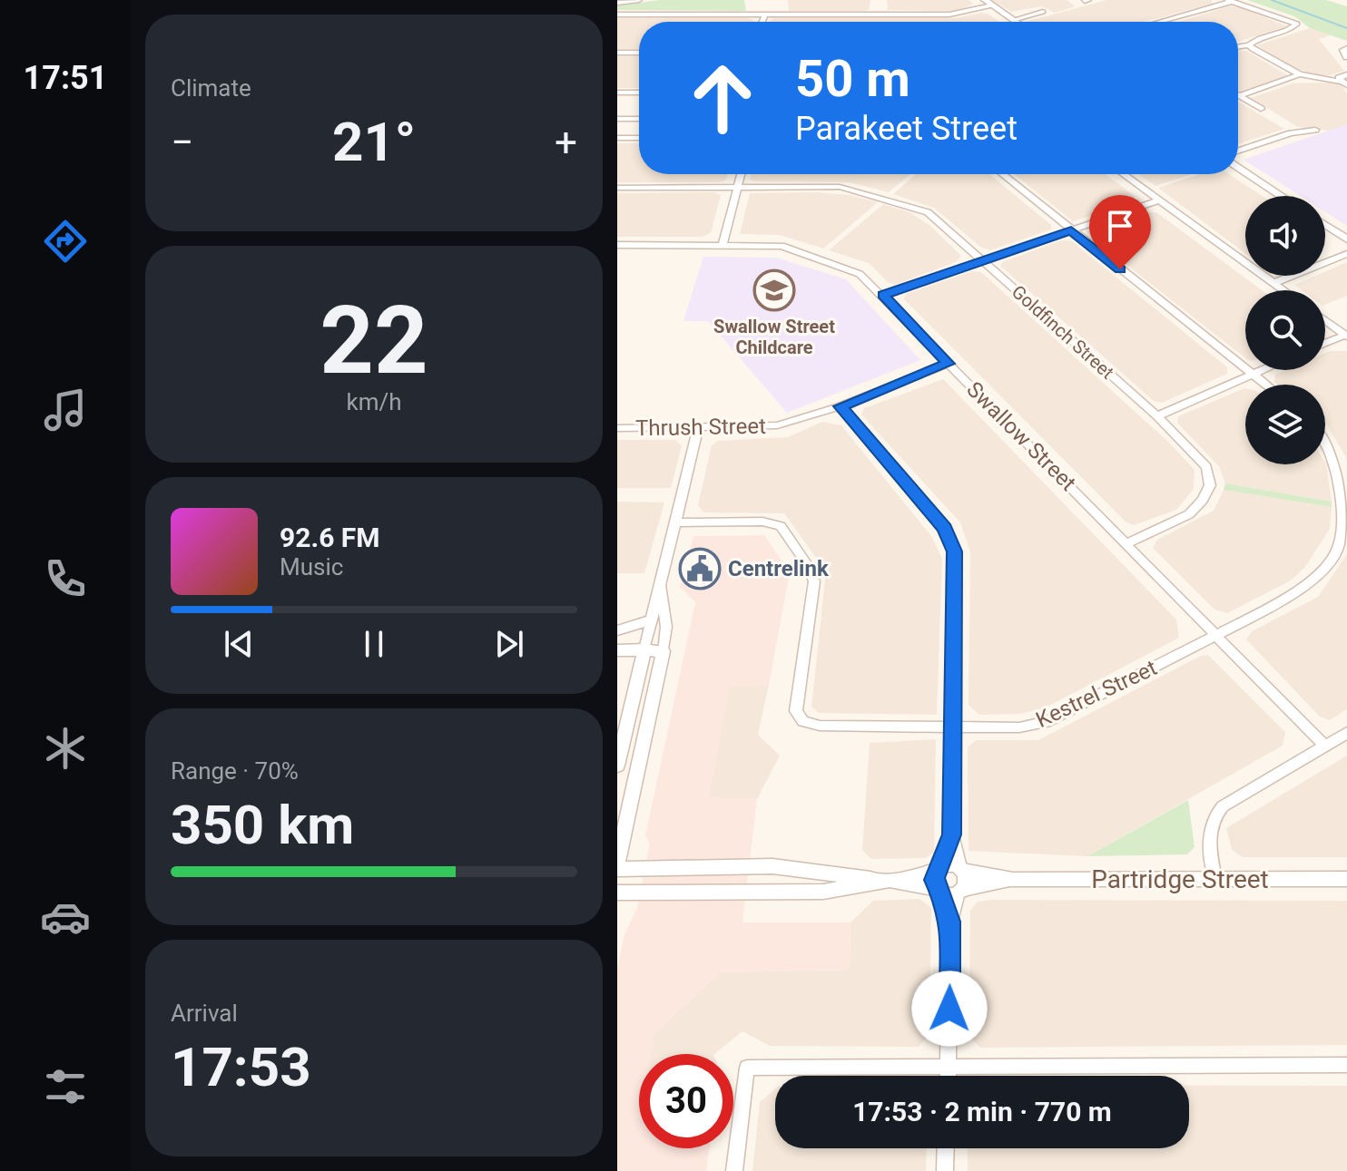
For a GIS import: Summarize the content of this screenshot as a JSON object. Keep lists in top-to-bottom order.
{
  "streets": {
    "street": [
      "Goldfinch Street",
      "Thrush Street",
      "Swallow Street",
      "Kestrel Street",
      "Partridge Street"
    ]
  },
  "crossings": [
    ["Goldfinch Street", "Swallow Street"],
    ["Thrush Street", "Swallow Street"],
    ["Swallow Street", "Kestrel Street"]
  ],
  "places": {
    "school or university": ["Swallow Street Childcare"],
    "public building": ["Centrelink"]
  },
  "page": {
    "tabs": "17:51",
    "tile": [
      "Climate",
      ["22", "km/h"],
      ["Range · 70%", "350 km"],
      ["Arrival", "17:53"]
    ],
    "turn": ["50 m", "Parakeet Street"],
    "heat": ["−", "21°", "+"],
    "song": ["92.6 FM", "Music"],
    "limit": "30",
    "trip": "17:53 · 2 min · 770 m"
  }
}
